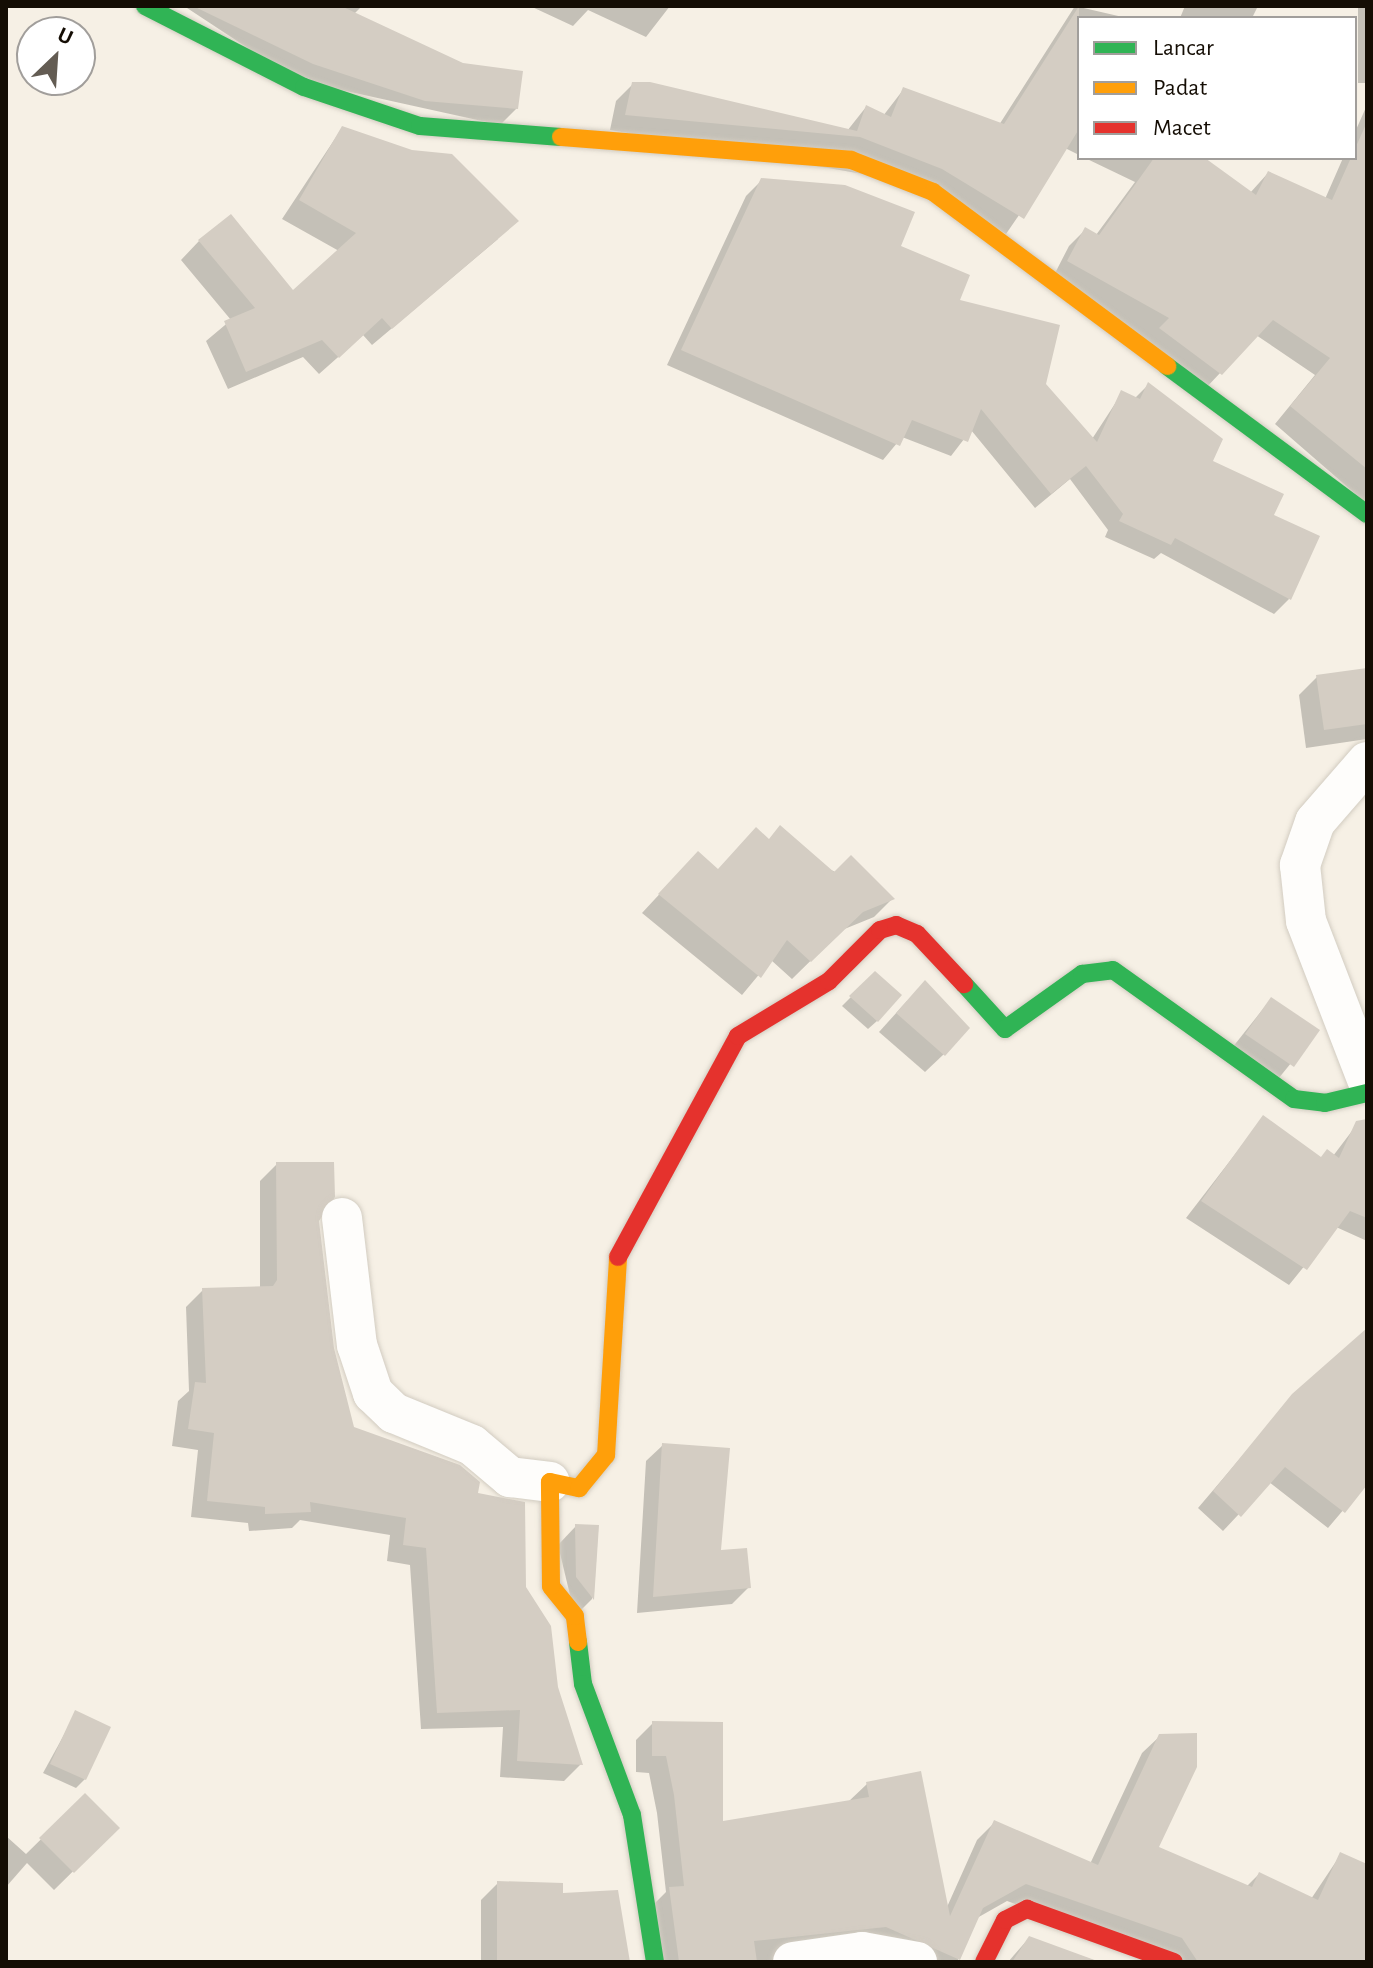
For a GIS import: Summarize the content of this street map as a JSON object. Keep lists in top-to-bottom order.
{
  "legend": ["Lancar", "Padat", "Macet"],
  "north": "top right"
}
